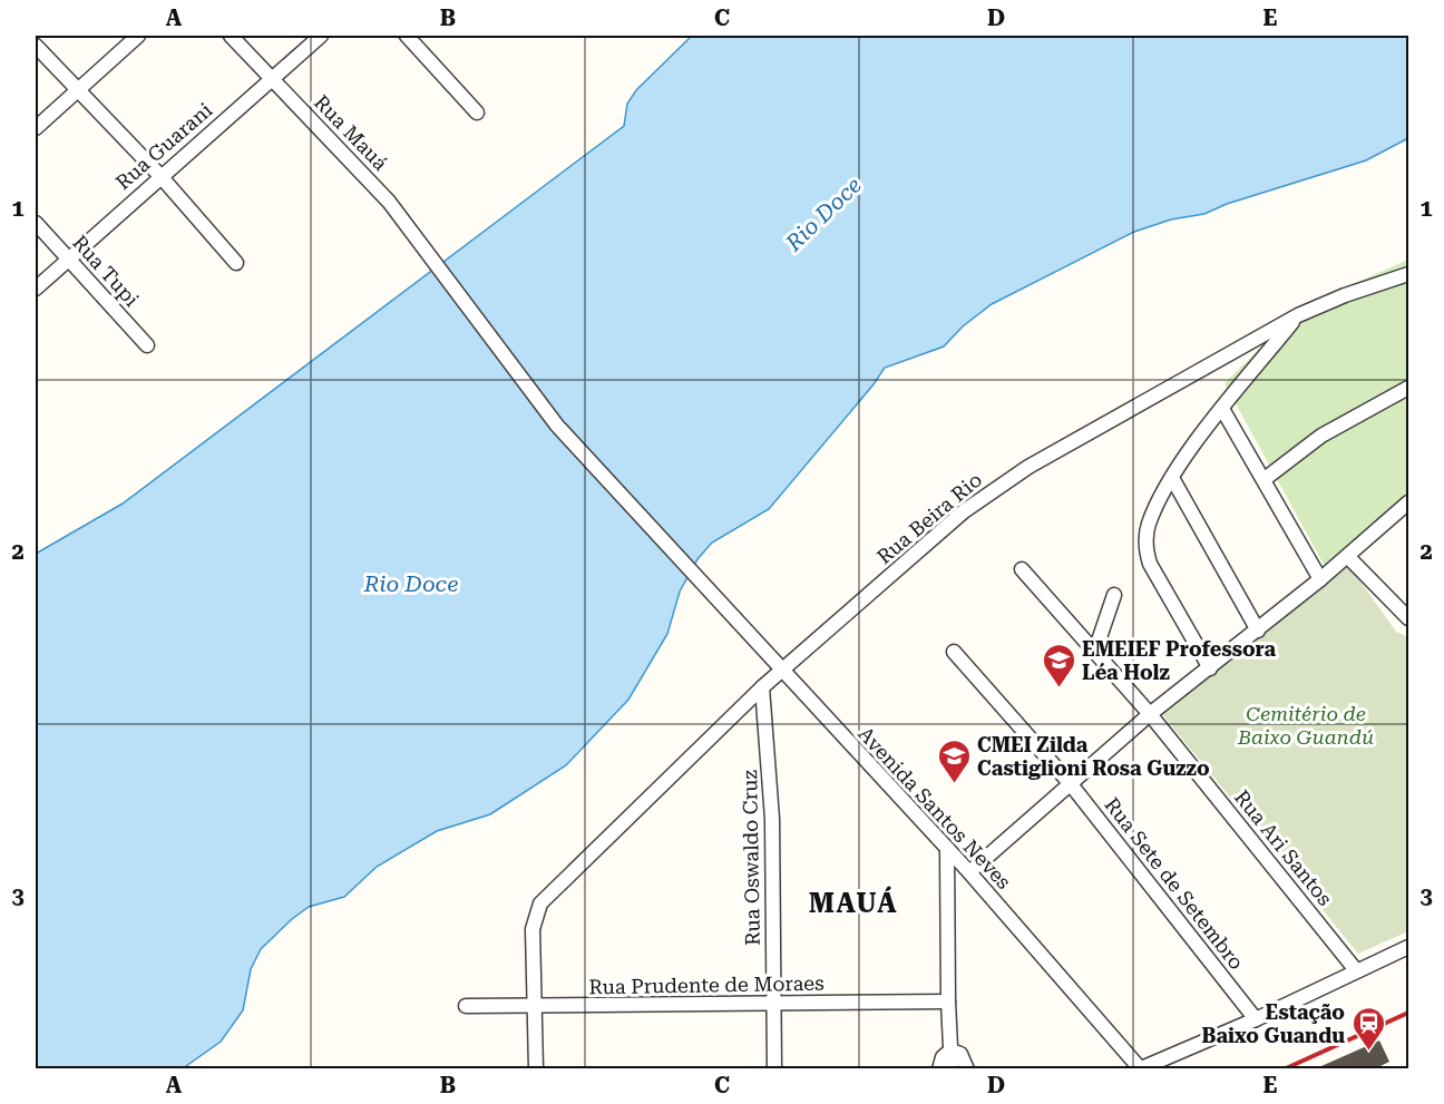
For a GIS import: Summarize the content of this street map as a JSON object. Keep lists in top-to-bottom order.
{
  "streets": {
    "street": [
      "Rua Mauá",
      "Rua Guarani",
      "Rua Tupi",
      "Rua Beira Rio",
      "Avenida Santos Neves",
      "Rua Ari Santos",
      "Rua Oswaldo Cruz",
      "Rua Sete de Setembro",
      "Rua Prudente de Moraes"
    ]
  },
  "crossings": [
    ["Rua Mauá", "Rua Guarani"],
    ["Rua Mauá", "Avenida Santos Neves"],
    ["Rua Guarani", "Rua Tupi"],
    ["Rua Beira Rio", "Avenida Santos Neves"],
    ["Rua Beira Rio", "Rua Oswaldo Cruz"],
    ["Rua Beira Rio", "Rua Prudente de Moraes"],
    ["Rua Oswaldo Cruz", "Rua Prudente de Moraes"]
  ],
  "districts": ["MAUÁ"],
  "water": ["Rio Doce"],
  "parks": ["Cemitério de Baixo Guandú"],
  "places": {
    "school or university": ["EMEIEF Professora Léa Holz", "CMEI Zilda Castiglioni Rosa Guzzo"],
    "station": ["Estação Baixo Guandu"]
  },
  "grid": {
    "columns": [
      "A",
      "B",
      "C",
      "D",
      "E"
    ],
    "rows": ["1", "2", "3"]
  }
}
